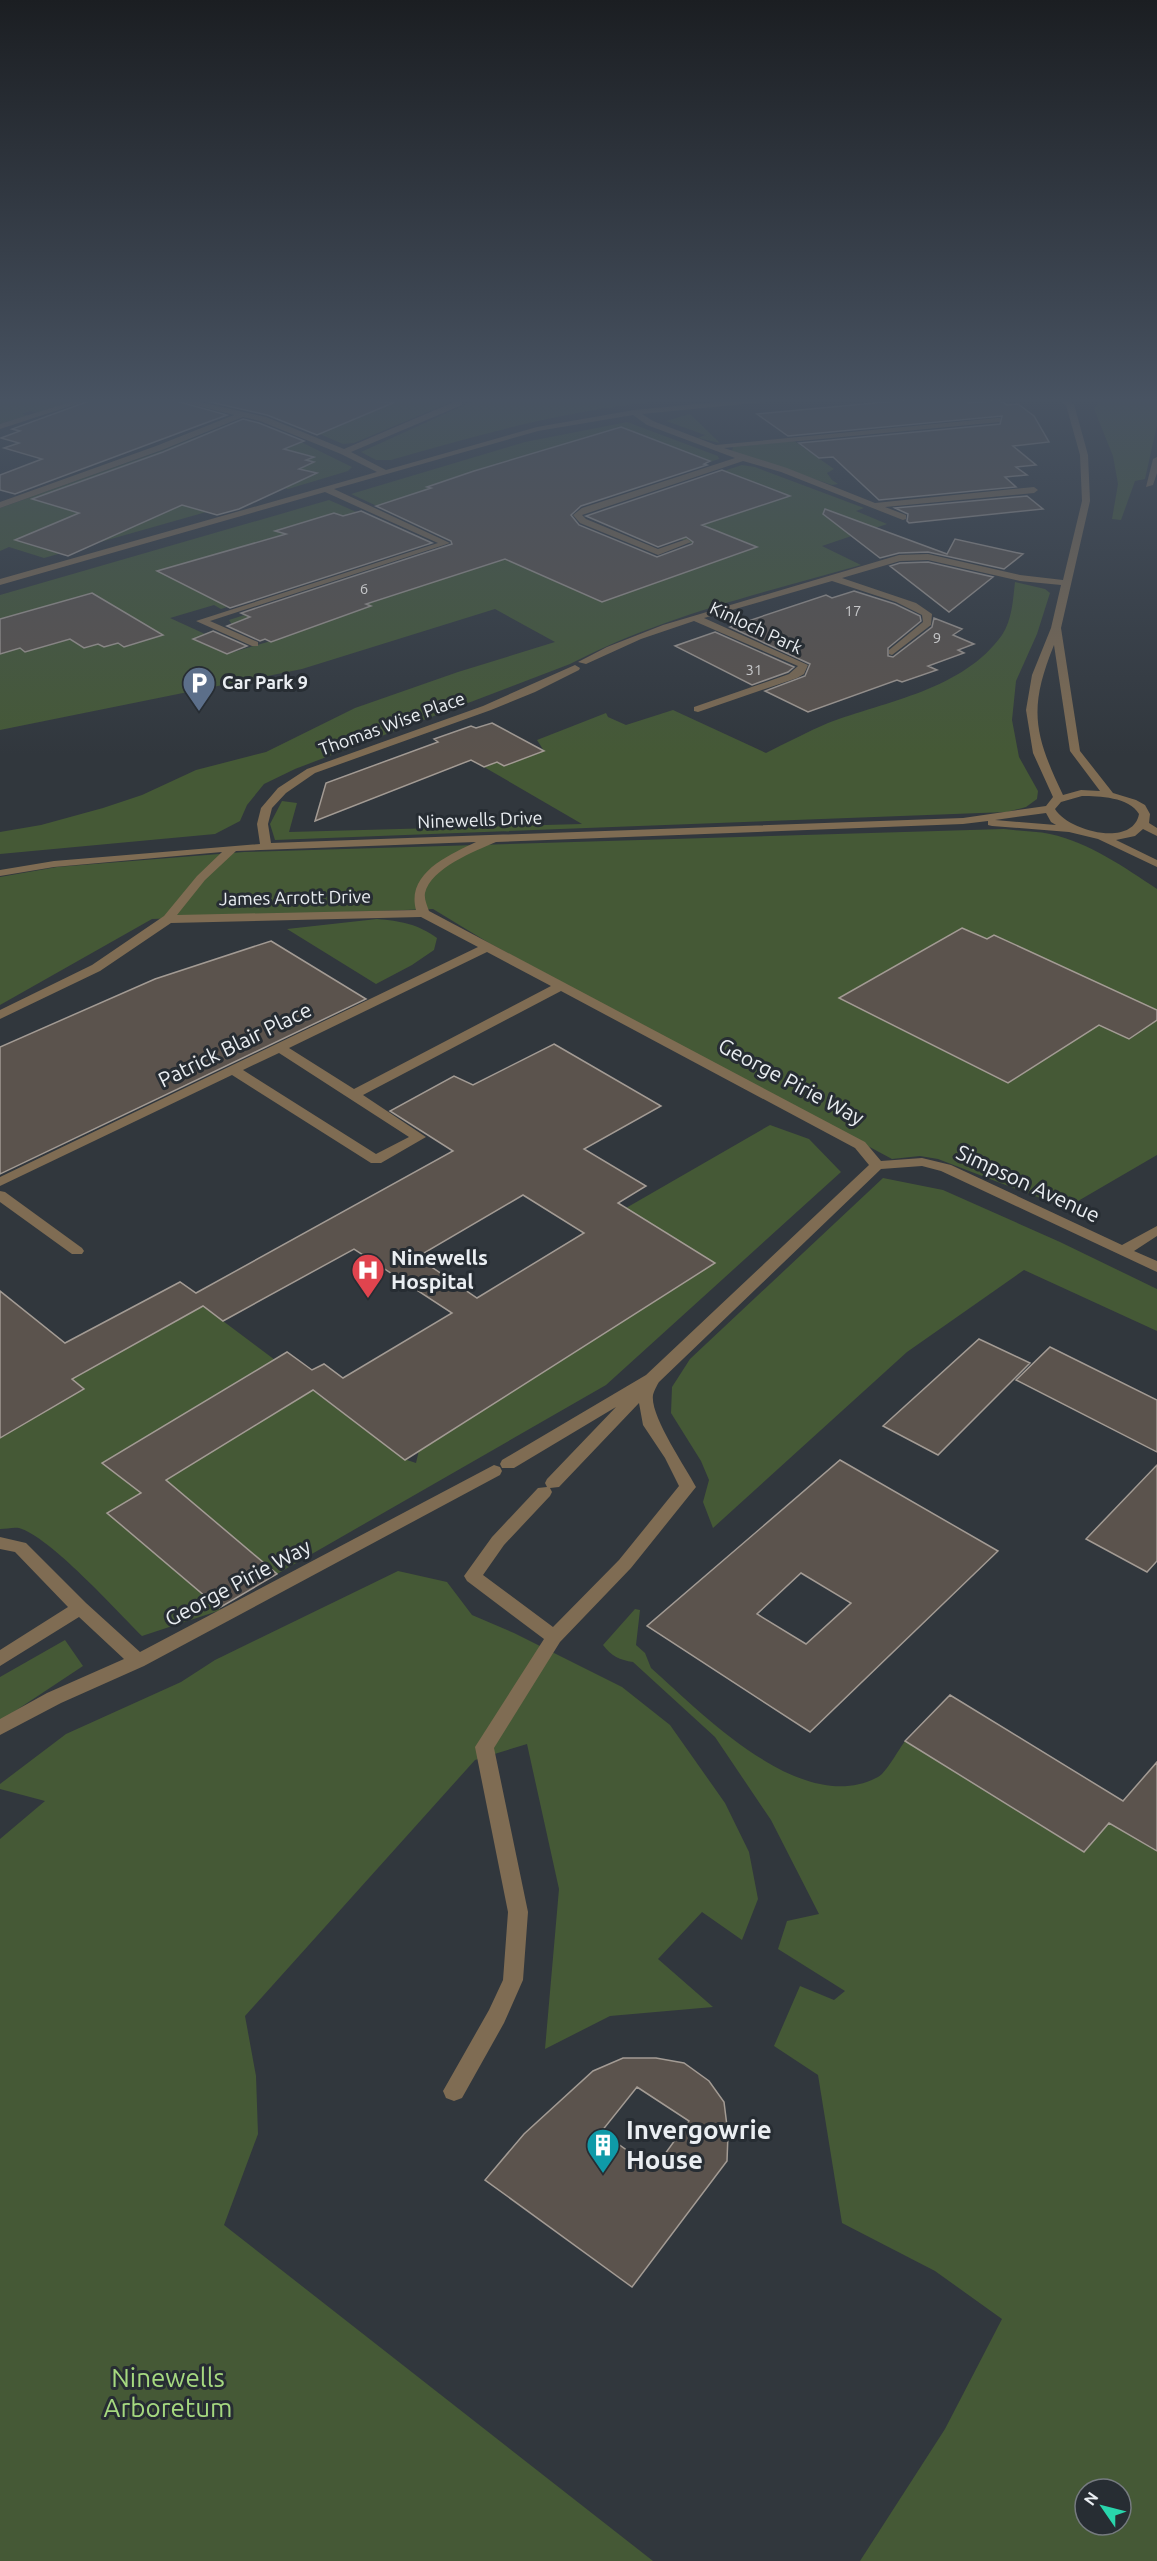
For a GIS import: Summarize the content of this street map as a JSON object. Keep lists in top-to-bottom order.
{
  "streets": {
    "street": [
      "Kinloch Park",
      "Thomas Wise Place",
      "Ninewells Drive",
      "James Arrott Drive",
      "Patrick Blair Place",
      "George Pirie Way",
      "Simpson Avenue"
    ]
  },
  "crossings": [
    ["Kinloch Park", "Thomas Wise Place"],
    ["Thomas Wise Place", "Ninewells Drive"],
    ["Ninewells Drive", "James Arrott Drive"],
    ["James Arrott Drive", "George Pirie Way"],
    ["Patrick Blair Place", "George Pirie Way"],
    ["George Pirie Way", "Simpson Avenue"]
  ],
  "parks": ["Ninewells Arboretum"],
  "places": {
    "parking": ["Car Park 9"],
    "hospital": ["Ninewells Hospital"],
    "building": ["Invergowrie House"]
  },
  "house_numbers": [
    "6",
    "17",
    "9",
    "31"
  ],
  "north": "top left"
}
